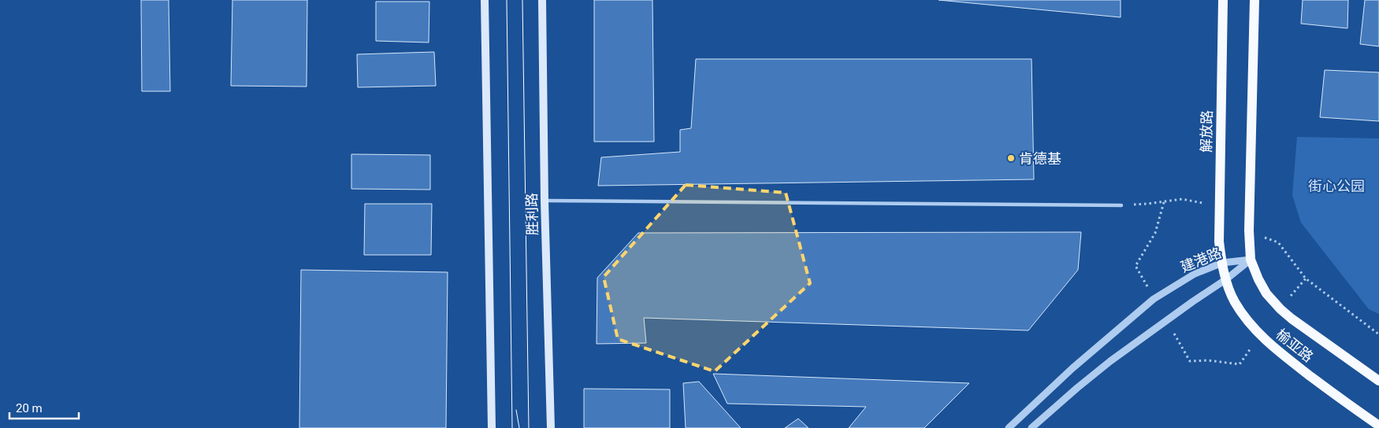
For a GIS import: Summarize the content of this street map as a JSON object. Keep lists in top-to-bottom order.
{
  "streets": {
    "main road": ["解放路", "胜利路", "榆亚路"],
    "street": ["建港路"]
  },
  "crossings": [
    ["解放路", "建港路"],
    ["解放路", "榆亚路"],
    ["建港路", "榆亚路"]
  ],
  "parks": ["街心公园"],
  "places": ["肯德基"],
  "scale_bar": "20 m"
}
